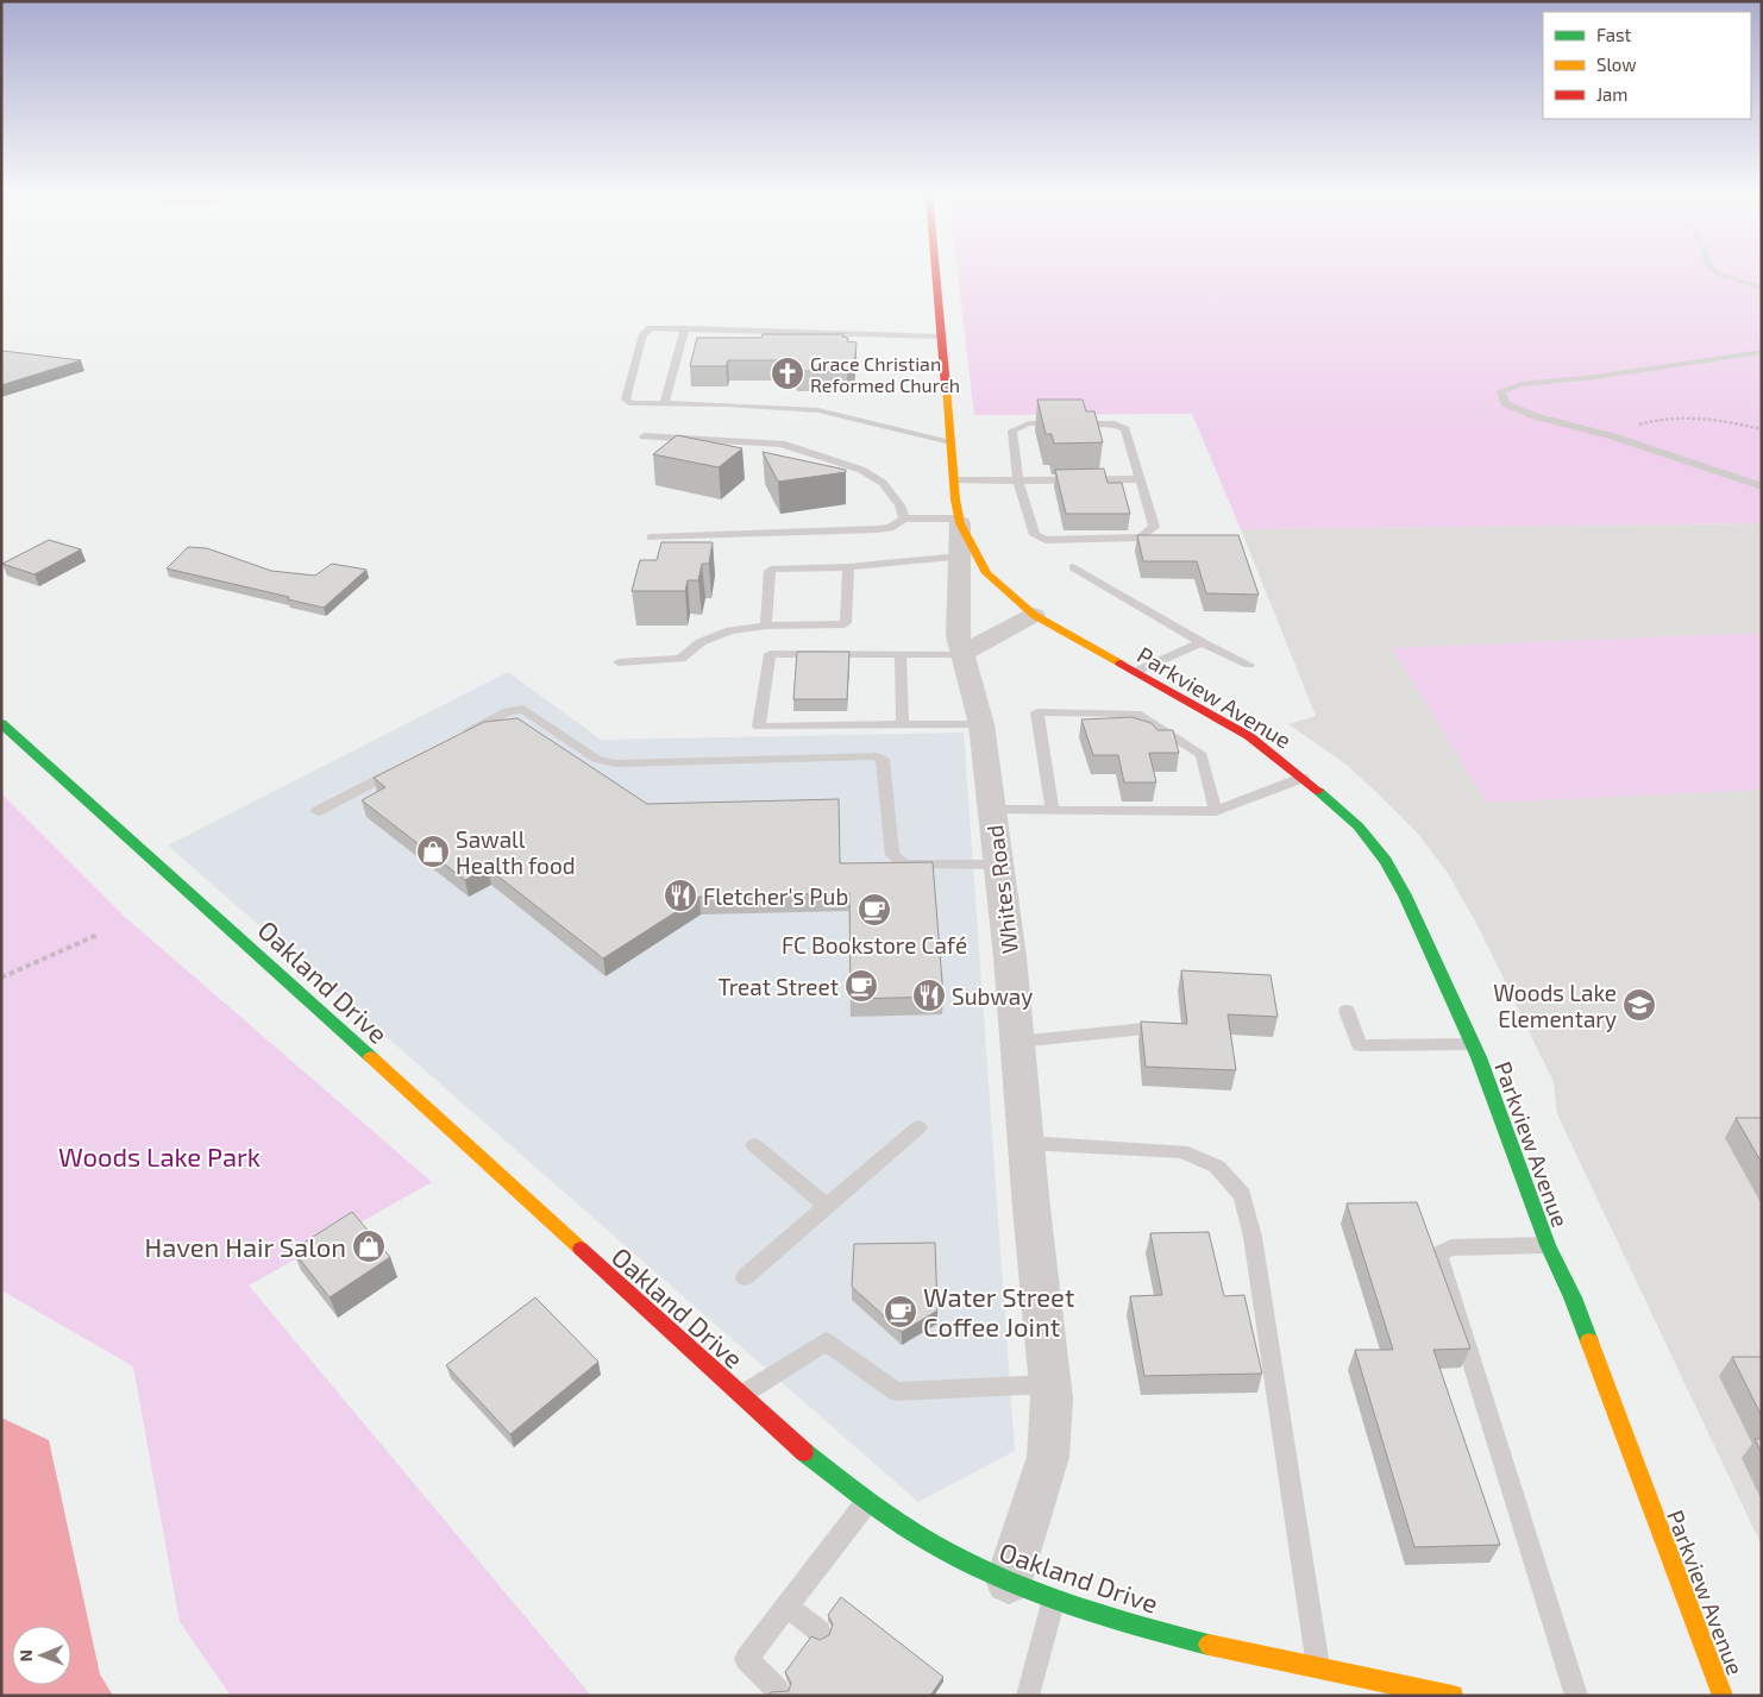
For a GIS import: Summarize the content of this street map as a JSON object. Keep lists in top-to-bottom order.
{
  "streets": {
    "street": ["Parkview Avenue", "Whites Road", "Oakland Drive"]
  },
  "crossings": [
    ["Parkview Avenue", "Whites Road"],
    ["Whites Road", "Oakland Drive"]
  ],
  "parks": ["Woods Lake Park"],
  "places": {
    "church": ["Grace Christian Reformed Church"],
    "shop": ["Sawall Health food", "Haven Hair Salon"],
    "restaurant": ["Fletcher's Pub", "Subway"],
    "cafe": ["FC Bookstore Café", "Treat Street", "Water Street Coffee Joint"],
    "school or university": ["Woods Lake Elementary"]
  },
  "legend": ["Fast", "Slow", "Jam"],
  "north": "left"
}
